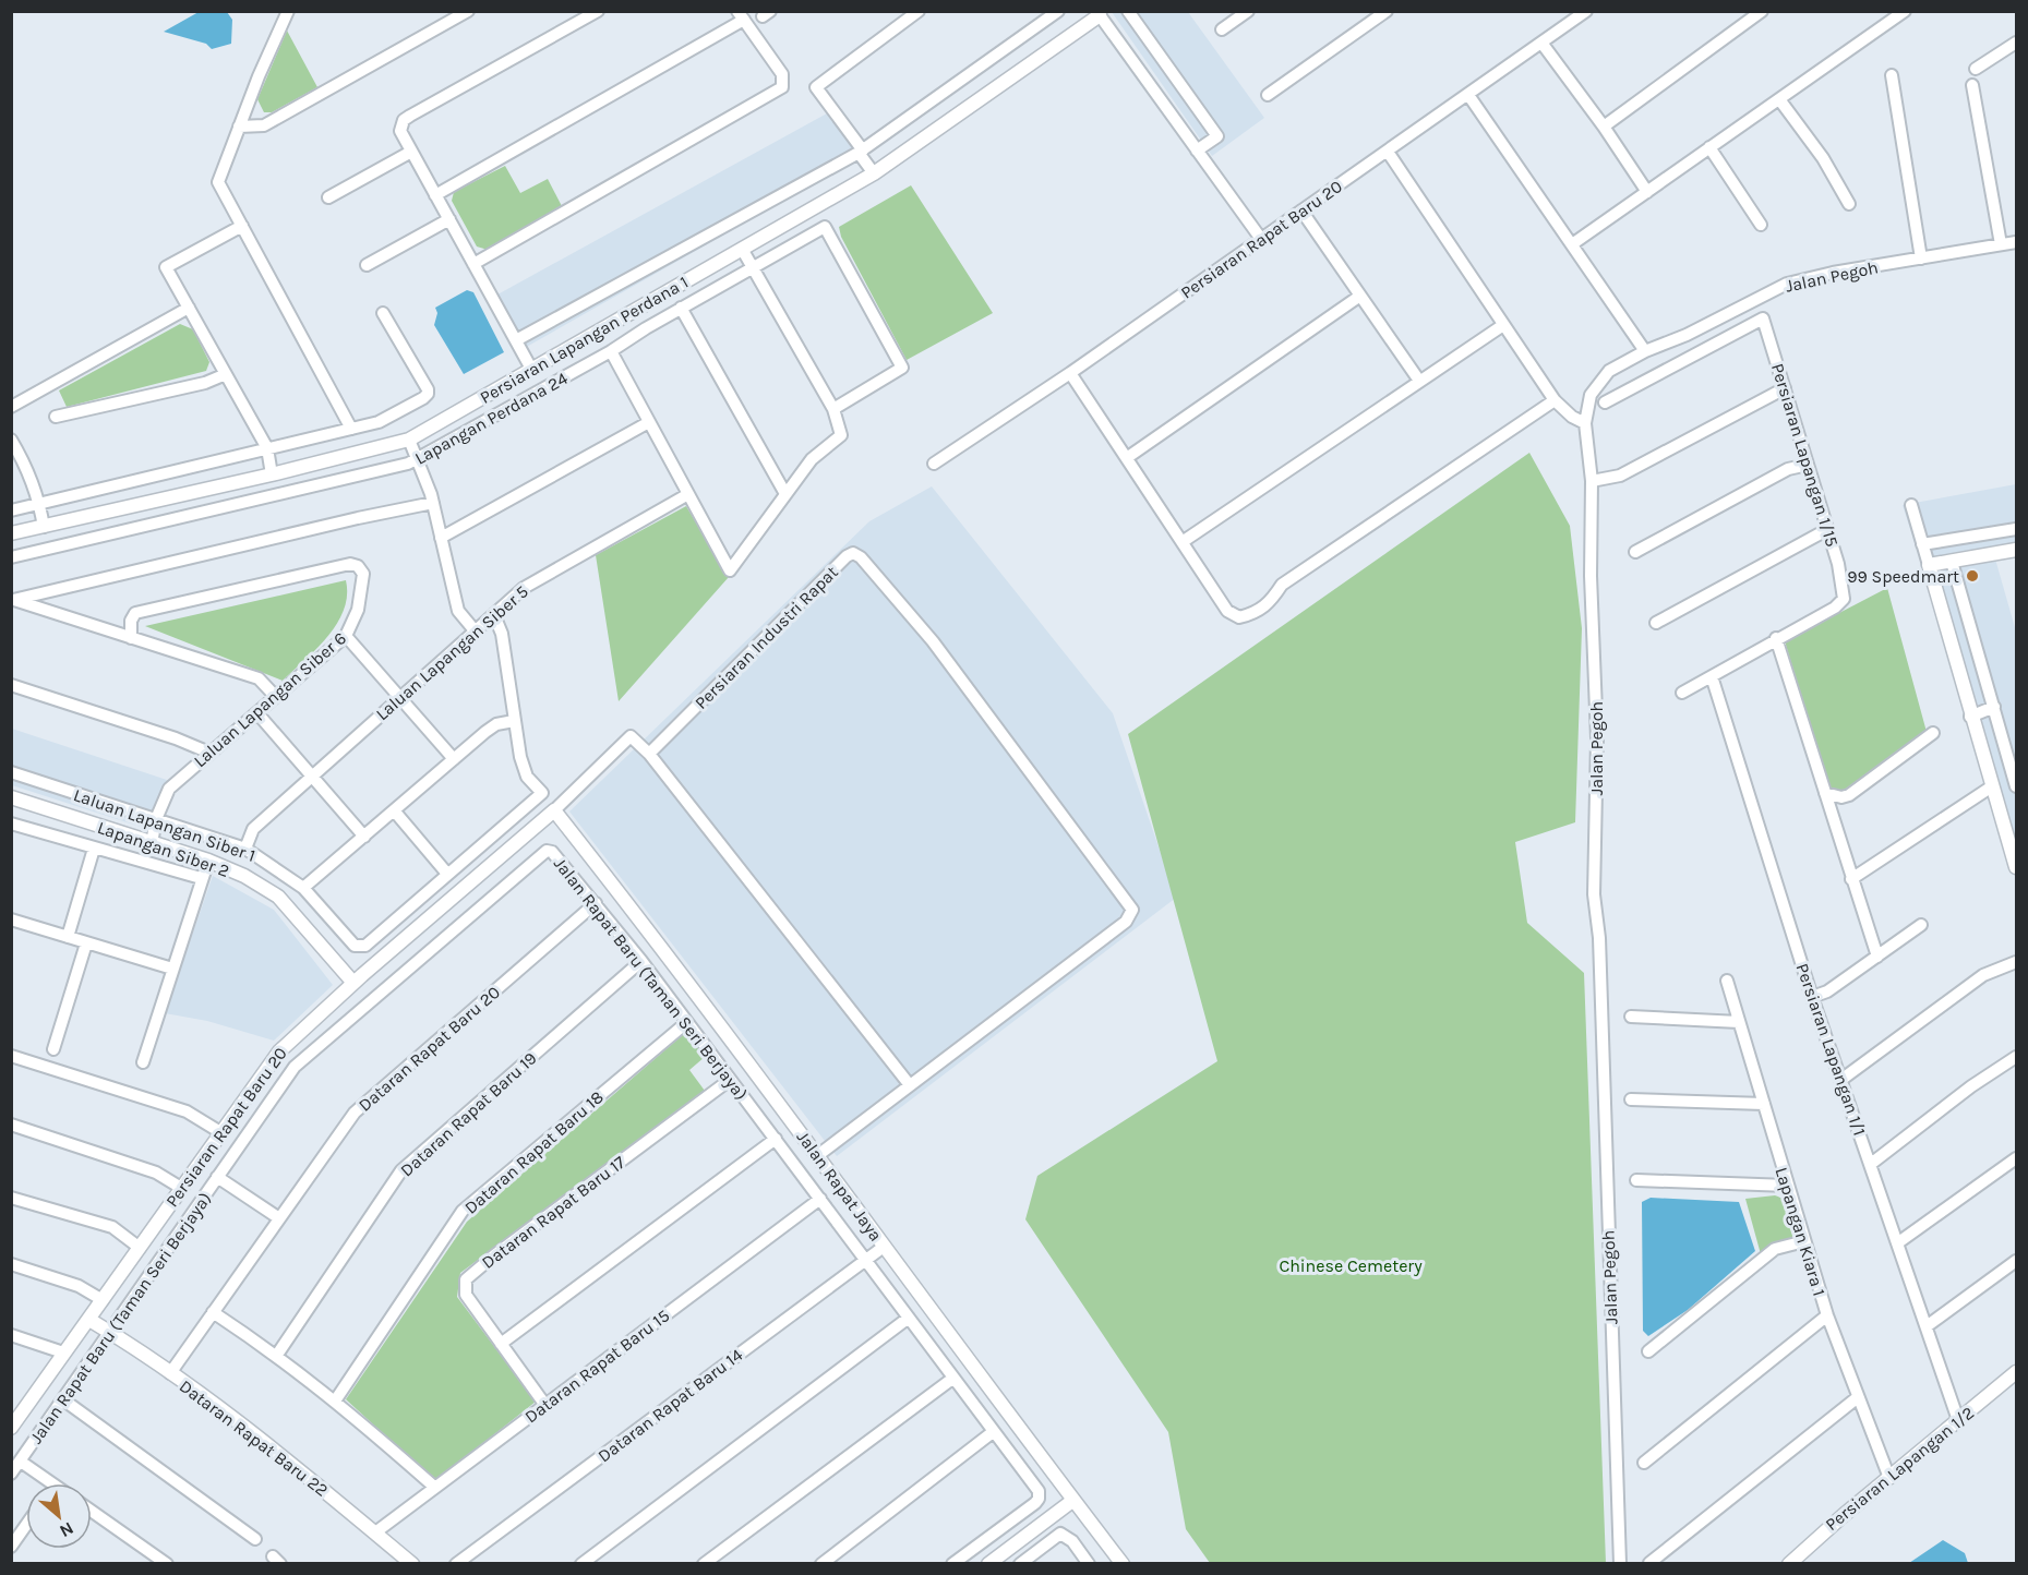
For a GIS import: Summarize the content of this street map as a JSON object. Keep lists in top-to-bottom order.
{
  "streets": {
    "street": [
      "Persiaran Rapat Baru 20",
      "Jalan Pegoh",
      "Persiaran Lapangan Perdana 1",
      "Lapangan Perdana 24",
      "Persiaran Lapangan 1/15",
      "Persiaran Industri Rapat",
      "Laluan Lapangan Siber 5",
      "Laluan Lapangan Siber 6",
      "Laluan Lapangan Siber 1",
      "Lapangan Siber 2",
      "Jalan Rapat Baru (Taman Seri Berjaya)",
      "Dataran Rapat Baru 20",
      "Persiaran Lapangan 1/1",
      "Dataran Rapat Baru 19",
      "Dataran Rapat Baru 18",
      "Jalan Rapat Jaya",
      "Dataran Rapat Baru 17",
      "Lapangan Kiara 1",
      "Dataran Rapat Baru 15",
      "Dataran Rapat Baru 14",
      "Dataran Rapat Baru 22",
      "Persiaran Lapangan 1/2"
    ]
  },
  "crossings": [
    ["Persiaran Rapat Baru 20", "Persiaran Industri Rapat"],
    ["Persiaran Rapat Baru 20", "Lapangan Siber 2"],
    ["Persiaran Rapat Baru 20", "Jalan Rapat Jaya"],
    ["Persiaran Rapat Baru 20", "Dataran Rapat Baru 22"],
    ["Persiaran Lapangan 1/15", "Persiaran Lapangan 1/1"],
    ["Persiaran Industri Rapat", "Jalan Rapat Jaya"],
    ["Laluan Lapangan Siber 5", "Laluan Lapangan Siber 1"],
    ["Laluan Lapangan Siber 6", "Laluan Lapangan Siber 1"],
    ["Laluan Lapangan Siber 6", "Lapangan Siber 2"],
    ["Jalan Rapat Baru (Taman Seri Berjaya)", "Dataran Rapat Baru 20"],
    ["Jalan Rapat Baru (Taman Seri Berjaya)", "Dataran Rapat Baru 19"],
    ["Jalan Rapat Baru (Taman Seri Berjaya)", "Dataran Rapat Baru 18"],
    ["Jalan Rapat Baru (Taman Seri Berjaya)", "Dataran Rapat Baru 17"],
    ["Jalan Rapat Baru (Taman Seri Berjaya)", "Dataran Rapat Baru 15"],
    ["Jalan Rapat Baru (Taman Seri Berjaya)", "Dataran Rapat Baru 14"],
    ["Jalan Rapat Baru (Taman Seri Berjaya)", "Dataran Rapat Baru 22"],
    ["Dataran Rapat Baru 20", "Dataran Rapat Baru 22"],
    ["Persiaran Lapangan 1/1", "Persiaran Lapangan 1/2"],
    ["Jalan Rapat Jaya", "Dataran Rapat Baru 14"],
    ["Dataran Rapat Baru 17", "Dataran Rapat Baru 15"],
    ["Lapangan Kiara 1", "Persiaran Lapangan 1/2"],
    ["Dataran Rapat Baru 15", "Dataran Rapat Baru 22"]
  ],
  "parks": ["Chinese Cemetery"],
  "places": ["99 Speedmart"],
  "north": "bottom right"
}
